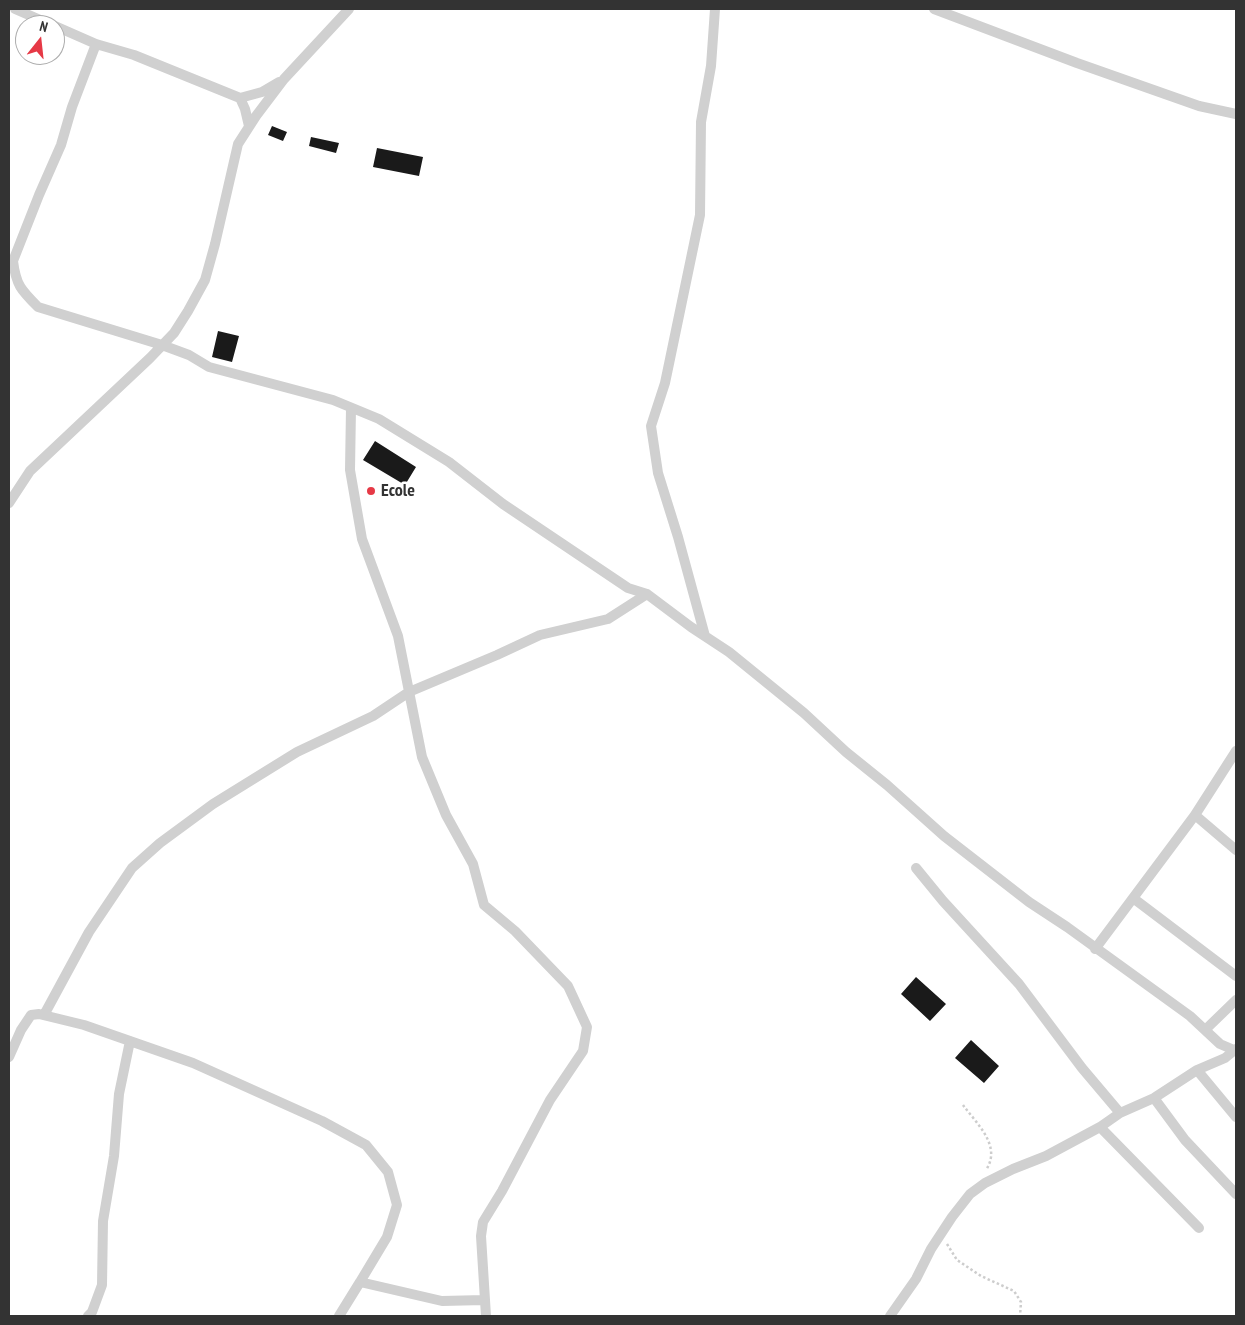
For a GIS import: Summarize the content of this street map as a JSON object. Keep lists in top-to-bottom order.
{
  "places": ["Ecole"],
  "north": "top"
}
